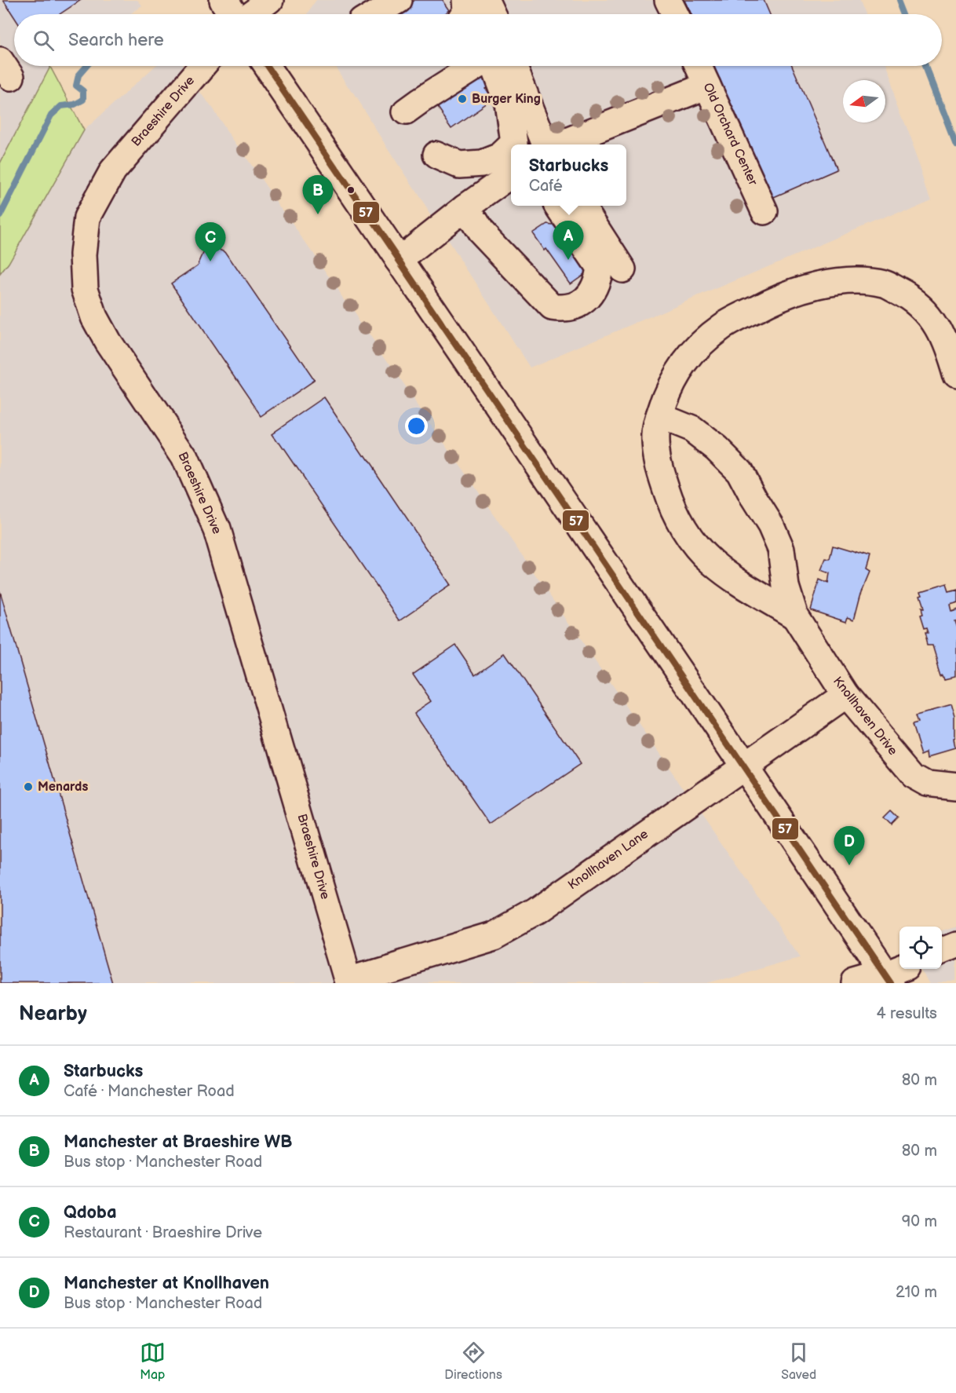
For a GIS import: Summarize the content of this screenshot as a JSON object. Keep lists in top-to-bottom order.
{
  "streets": {
    "street": [
      "Braeshire Drive",
      "Old Orchard Center",
      "Knollhaven Drive",
      "Knollhaven Lane"
    ]
  },
  "crossings": [
    ["Braeshire Drive", "Knollhaven Lane"],
    ["Knollhaven Drive", "Knollhaven Lane"]
  ],
  "places": ["Burger King", "Menards"],
  "lines": ["transit line 57"],
  "north": "left",
  "page": {
    "search": "Search here",
    "popup": ["Starbucks", "Café"],
    "pins": [
      "B",
      "A",
      "C",
      "D"
    ],
    "heading": ["Nearby", "4 results"],
    "list": [
      {
        "mark": "A",
        "name": "Starbucks",
        "note": "Café · Manchester Road",
        "value": "80 m"
      },
      {
        "mark": "B",
        "name": "Manchester at Braeshire WB",
        "note": "Bus stop · Manchester Road",
        "value": "80 m"
      },
      {
        "mark": "C",
        "name": "Qdoba",
        "note": "Restaurant · Braeshire Drive",
        "value": "90 m"
      },
      {
        "mark": "D",
        "name": "Manchester at Knollhaven",
        "note": "Bus stop · Manchester Road",
        "value": "210 m"
      }
    ],
    "nav": ["Map", "Directions", "Saved"]
  }
}
